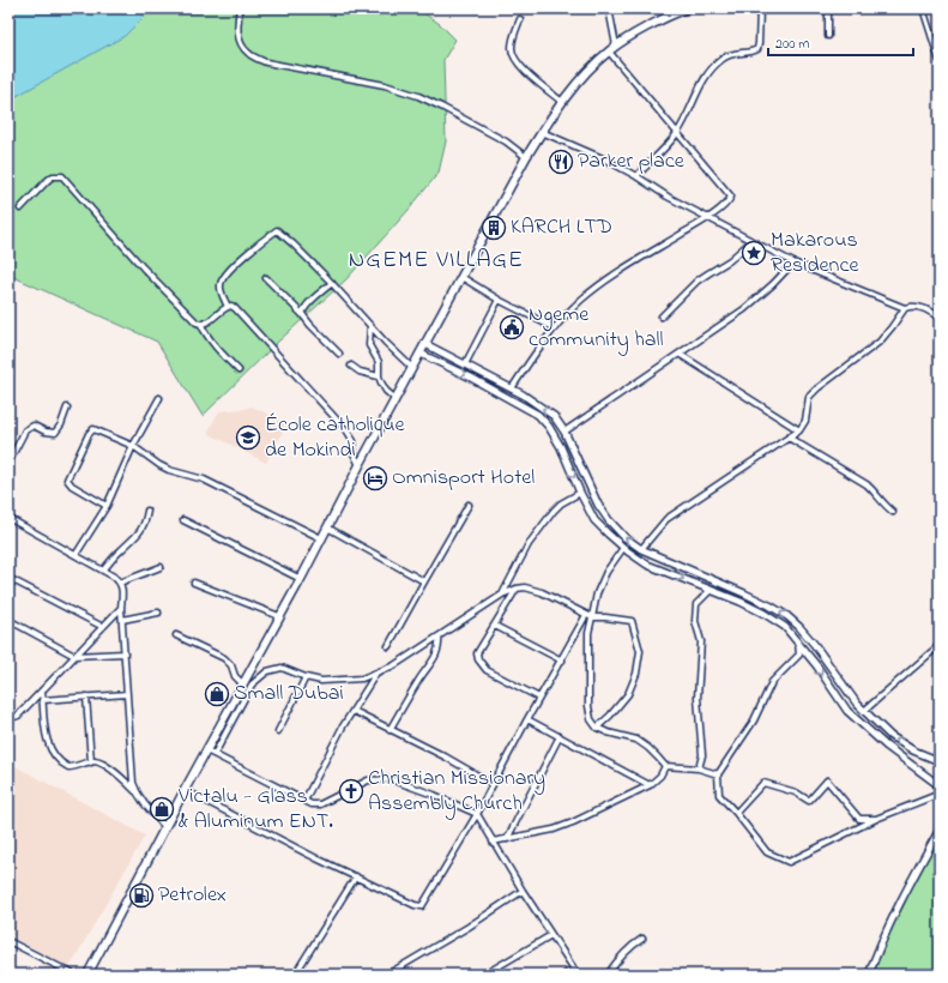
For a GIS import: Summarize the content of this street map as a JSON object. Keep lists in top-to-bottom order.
{
  "districts": ["NGEME VILLAGE"],
  "places": {
    "restaurant": ["Parker place"],
    "building": ["KARCH LTD"],
    "place": ["Makarous Residence"],
    "public building": ["Ngeme community hall"],
    "school or university": ["École catholique de Mokindi"],
    "hotel": ["Omnisport Hotel"],
    "shop": ["Small Dubai", "Victalu - Glass & Aluminum ENT."],
    "church": ["Christian Missionary Assembly Church"],
    "fuel station": ["Petrolex"]
  },
  "scale_bar": "200 m"
}
